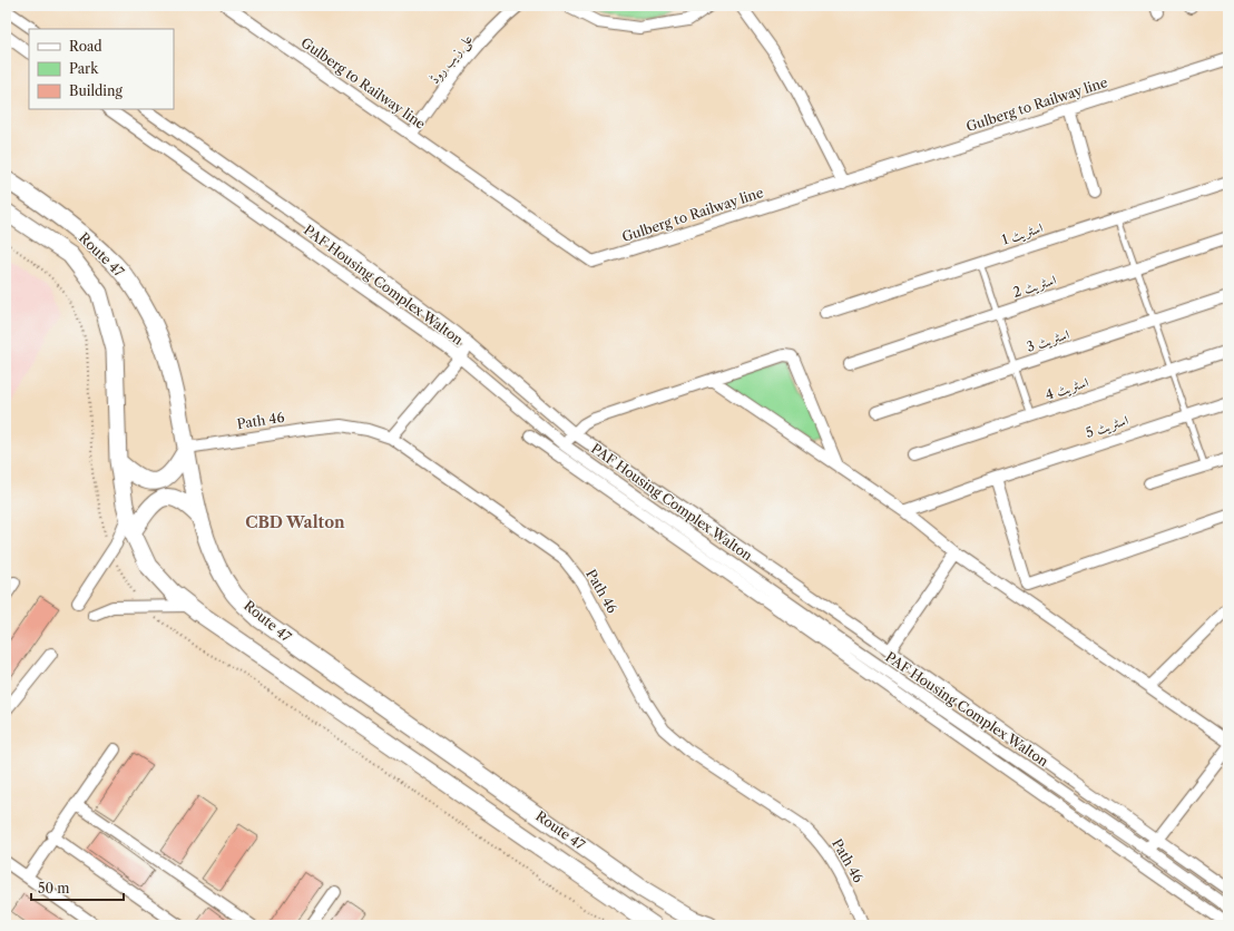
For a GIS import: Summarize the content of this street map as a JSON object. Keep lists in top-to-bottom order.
{
  "streets": {
    "street": [
      "علی زیب روڈ",
      "Gulberg to Railway line",
      "اسٹریٹ 1",
      "Route 47",
      "PAF Housing Complex Walton",
      "اسٹریٹ 2",
      "اسٹریٹ 3",
      "اسٹریٹ 4",
      "Path 46",
      "اسٹریٹ 5"
    ]
  },
  "crossings": [
    ["علی زیب روڈ", "Gulberg to Railway line"],
    ["Route 47", "Path 46"]
  ],
  "districts": ["CBD Walton"],
  "legend": ["Road", "Park", "Building"],
  "scale_bar": "50 m"
}
